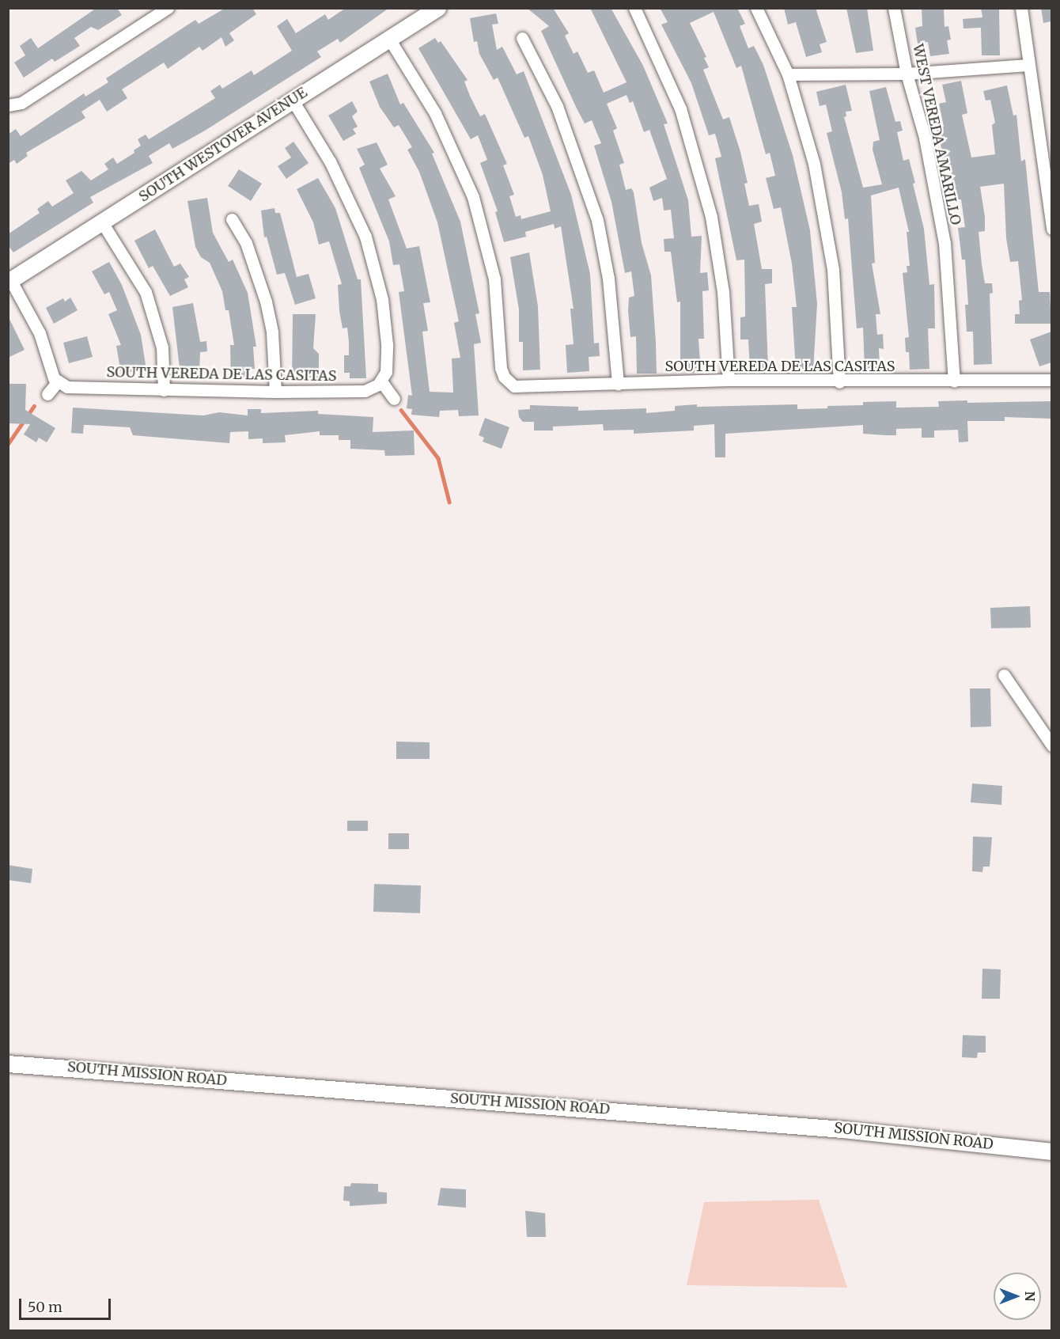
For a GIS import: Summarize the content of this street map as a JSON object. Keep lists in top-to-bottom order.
{
  "streets": {
    "main road": ["SOUTH WESTOVER AVENUE", "SOUTH MISSION ROAD"],
    "street": ["WEST VEREDA AMARILLO", "SOUTH VEREDA DE LAS CASITAS"]
  },
  "crossings": [
    ["WEST VEREDA AMARILLO", "SOUTH VEREDA DE LAS CASITAS"],
    ["SOUTH WESTOVER AVENUE", "SOUTH VEREDA DE LAS CASITAS"]
  ],
  "scale_bar": "50 m",
  "north": "right"
}
